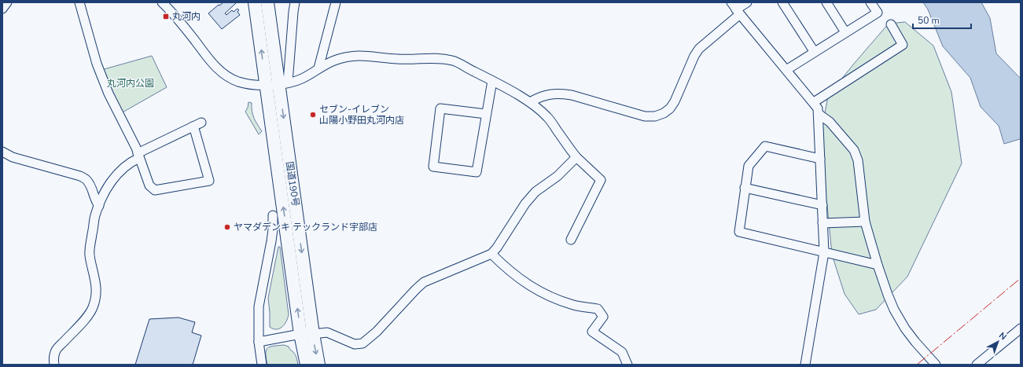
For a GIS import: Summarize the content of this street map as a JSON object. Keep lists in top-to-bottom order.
{
  "streets": {
    "highway": ["国道190号"]
  },
  "parks": ["丸河内公園"],
  "places": {
    "transit": ["丸河内"],
    "other": ["セブン-イレブン 山陽小野田丸河内店", "ヤマダデンキ テックランド宇部店"]
  },
  "scale_bar": "50 m",
  "north": "top right"
}
